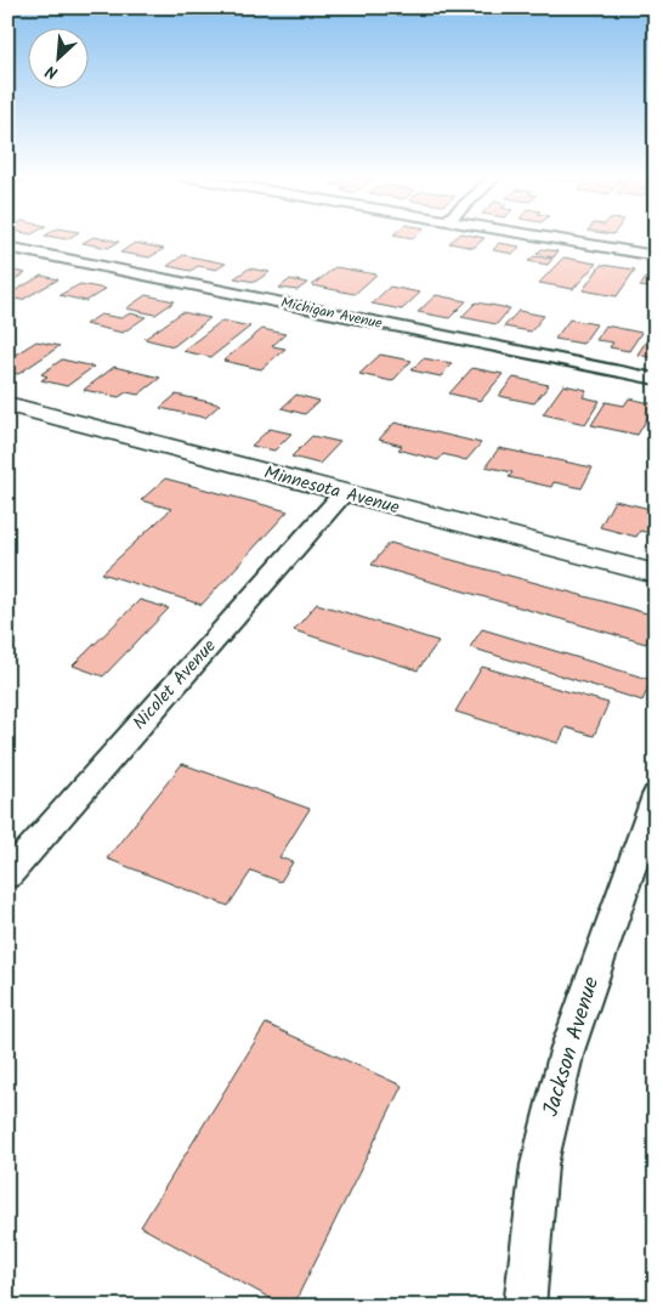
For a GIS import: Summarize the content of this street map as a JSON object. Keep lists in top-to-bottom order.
{
  "streets": {
    "street": [
      "Michigan Avenue",
      "Minnesota Avenue",
      "Nicolet Avenue",
      "Jackson Avenue"
    ]
  },
  "crossings": [
    ["Minnesota Avenue", "Nicolet Avenue"]
  ],
  "north": "bottom left"
}
